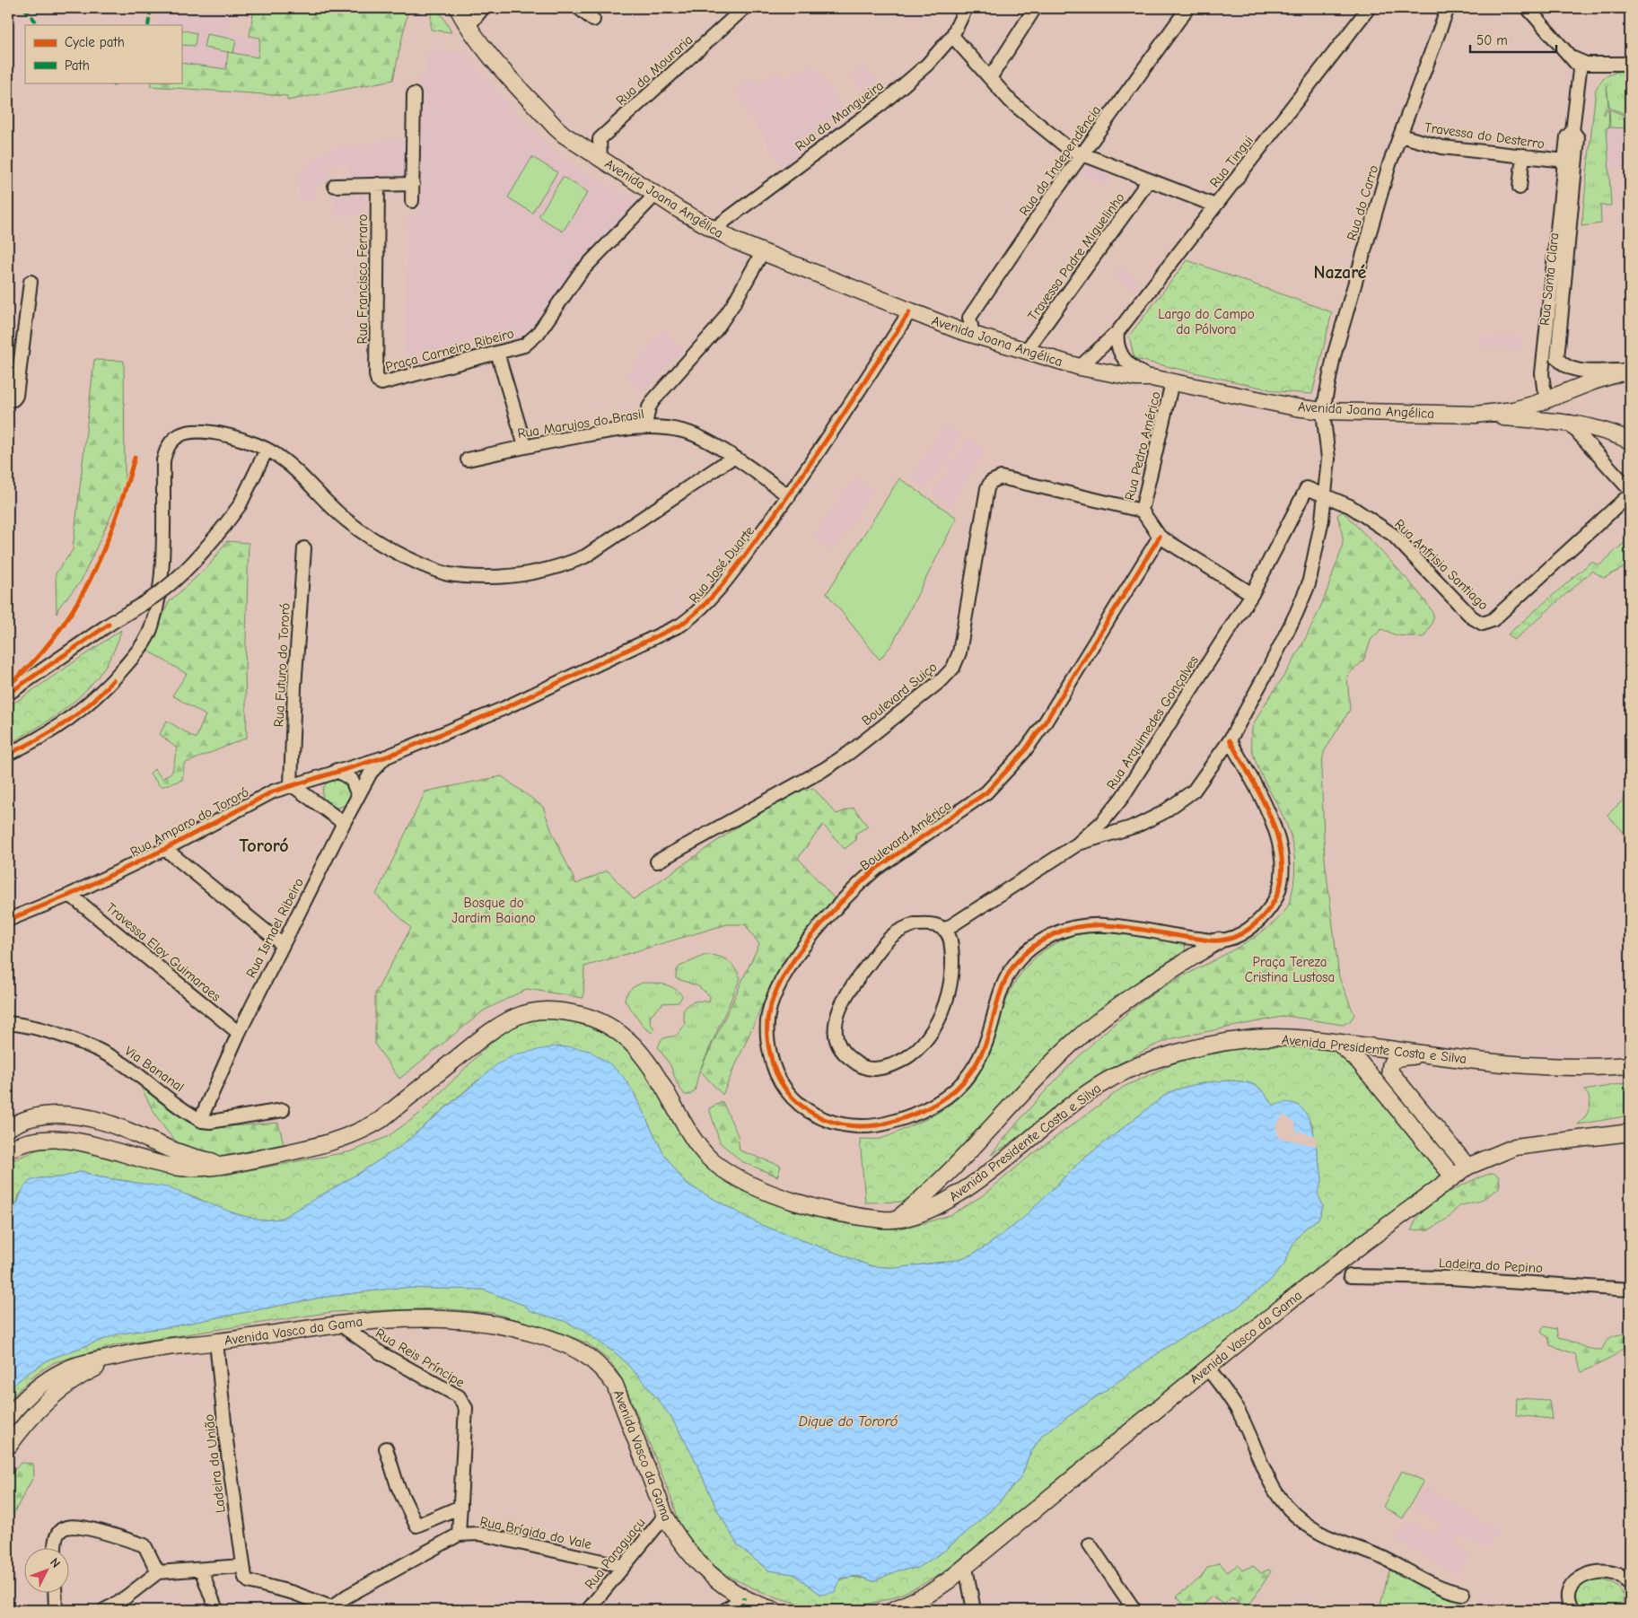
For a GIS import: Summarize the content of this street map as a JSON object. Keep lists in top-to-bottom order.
{
  "streets": {
    "main road": ["Avenida Joana Angélica", "Avenida Presidente Costa e Silva", "Avenida Vasco da Gama"],
    "street": [
      "Rua da Mouraria",
      "Rua da Mangueira",
      "Travessa do Desterro",
      "Rua da Independência",
      "Rua Tingui",
      "Rua do Carro",
      "Travessa Padre Miguelinho",
      "Rua Francisco Ferraro",
      "Rua Santa Clara",
      "Praça Carneiro Ribeiro",
      "Rua Marujos do Brasil",
      "Rua Pedro Américo",
      "Rua José Duarte",
      "Rua Anfrisia Santiago",
      "Rua Futuro do Tororó",
      "Boulevard Suiço",
      "Rua Arquimedes Gonçalves",
      "Rua Amparo do Tororó",
      "Boulevard América",
      "Rua Ismael Ribeiro",
      "Travessa Eloy Guimaraes",
      "Via Bananal",
      "Ladeira do Pepino",
      "Rua Reis Príncipe",
      "Ladeira da União",
      "Rua Brígida do Vale",
      "Rua Paraguaçu"
    ]
  },
  "crossings": [
    ["Rua da Mouraria", "Avenida Joana Angélica"],
    ["Rua da Mangueira", "Avenida Joana Angélica"],
    ["Travessa do Desterro", "Rua do Carro"],
    ["Travessa do Desterro", "Rua Santa Clara"],
    ["Rua da Independência", "Avenida Joana Angélica"],
    ["Rua Tingui", "Avenida Joana Angélica"],
    ["Avenida Joana Angélica", "Rua do Carro"],
    ["Avenida Joana Angélica", "Travessa Padre Miguelinho"],
    ["Avenida Joana Angélica", "Rua Santa Clara"],
    ["Avenida Joana Angélica", "Praça Carneiro Ribeiro"],
    ["Avenida Joana Angélica", "Rua Pedro Américo"],
    ["Avenida Joana Angélica", "Rua José Duarte"],
    ["Rua do Carro", "Rua Anfrisia Santiago"],
    ["Rua do Carro", "Rua Arquimedes Gonçalves"],
    ["Rua do Carro", "Boulevard América"],
    ["Rua Francisco Ferraro", "Praça Carneiro Ribeiro"],
    ["Rua Marujos do Brasil", "Rua José Duarte"],
    ["Rua Pedro Américo", "Boulevard Suiço"],
    ["Rua Pedro Américo", "Rua Arquimedes Gonçalves"],
    ["Rua Pedro Américo", "Boulevard América"],
    ["Rua José Duarte", "Rua Amparo do Tororó"],
    ["Rua José Duarte", "Rua Ismael Ribeiro"],
    ["Rua Anfrisia Santiago", "Rua Arquimedes Gonçalves"],
    ["Rua Futuro do Tororó", "Rua Amparo do Tororó"],
    ["Rua Amparo do Tororó", "Rua Ismael Ribeiro"],
    ["Rua Amparo do Tororó", "Travessa Eloy Guimaraes"],
    ["Rua Ismael Ribeiro", "Travessa Eloy Guimaraes"],
    ["Rua Ismael Ribeiro", "Via Bananal"],
    ["Avenida Vasco da Gama", "Rua Reis Príncipe"],
    ["Avenida Vasco da Gama", "Ladeira da União"],
    ["Avenida Vasco da Gama", "Rua Paraguaçu"],
    ["Rua Reis Príncipe", "Rua Brígida do Vale"],
    ["Ladeira da União", "Rua Brígida do Vale"],
    ["Rua Brígida do Vale", "Rua Paraguaçu"]
  ],
  "districts": ["Nazaré", "Tororó"],
  "water": ["Dique do Tororó"],
  "parks": ["Largo do Campo da Pólvora", "Bosque do Jardim Baiano", "Praça Tereza Cristina Lustosa"],
  "legend": ["Cycle path", "Path"],
  "scale_bar": "50 m",
  "north": "top right"
}
